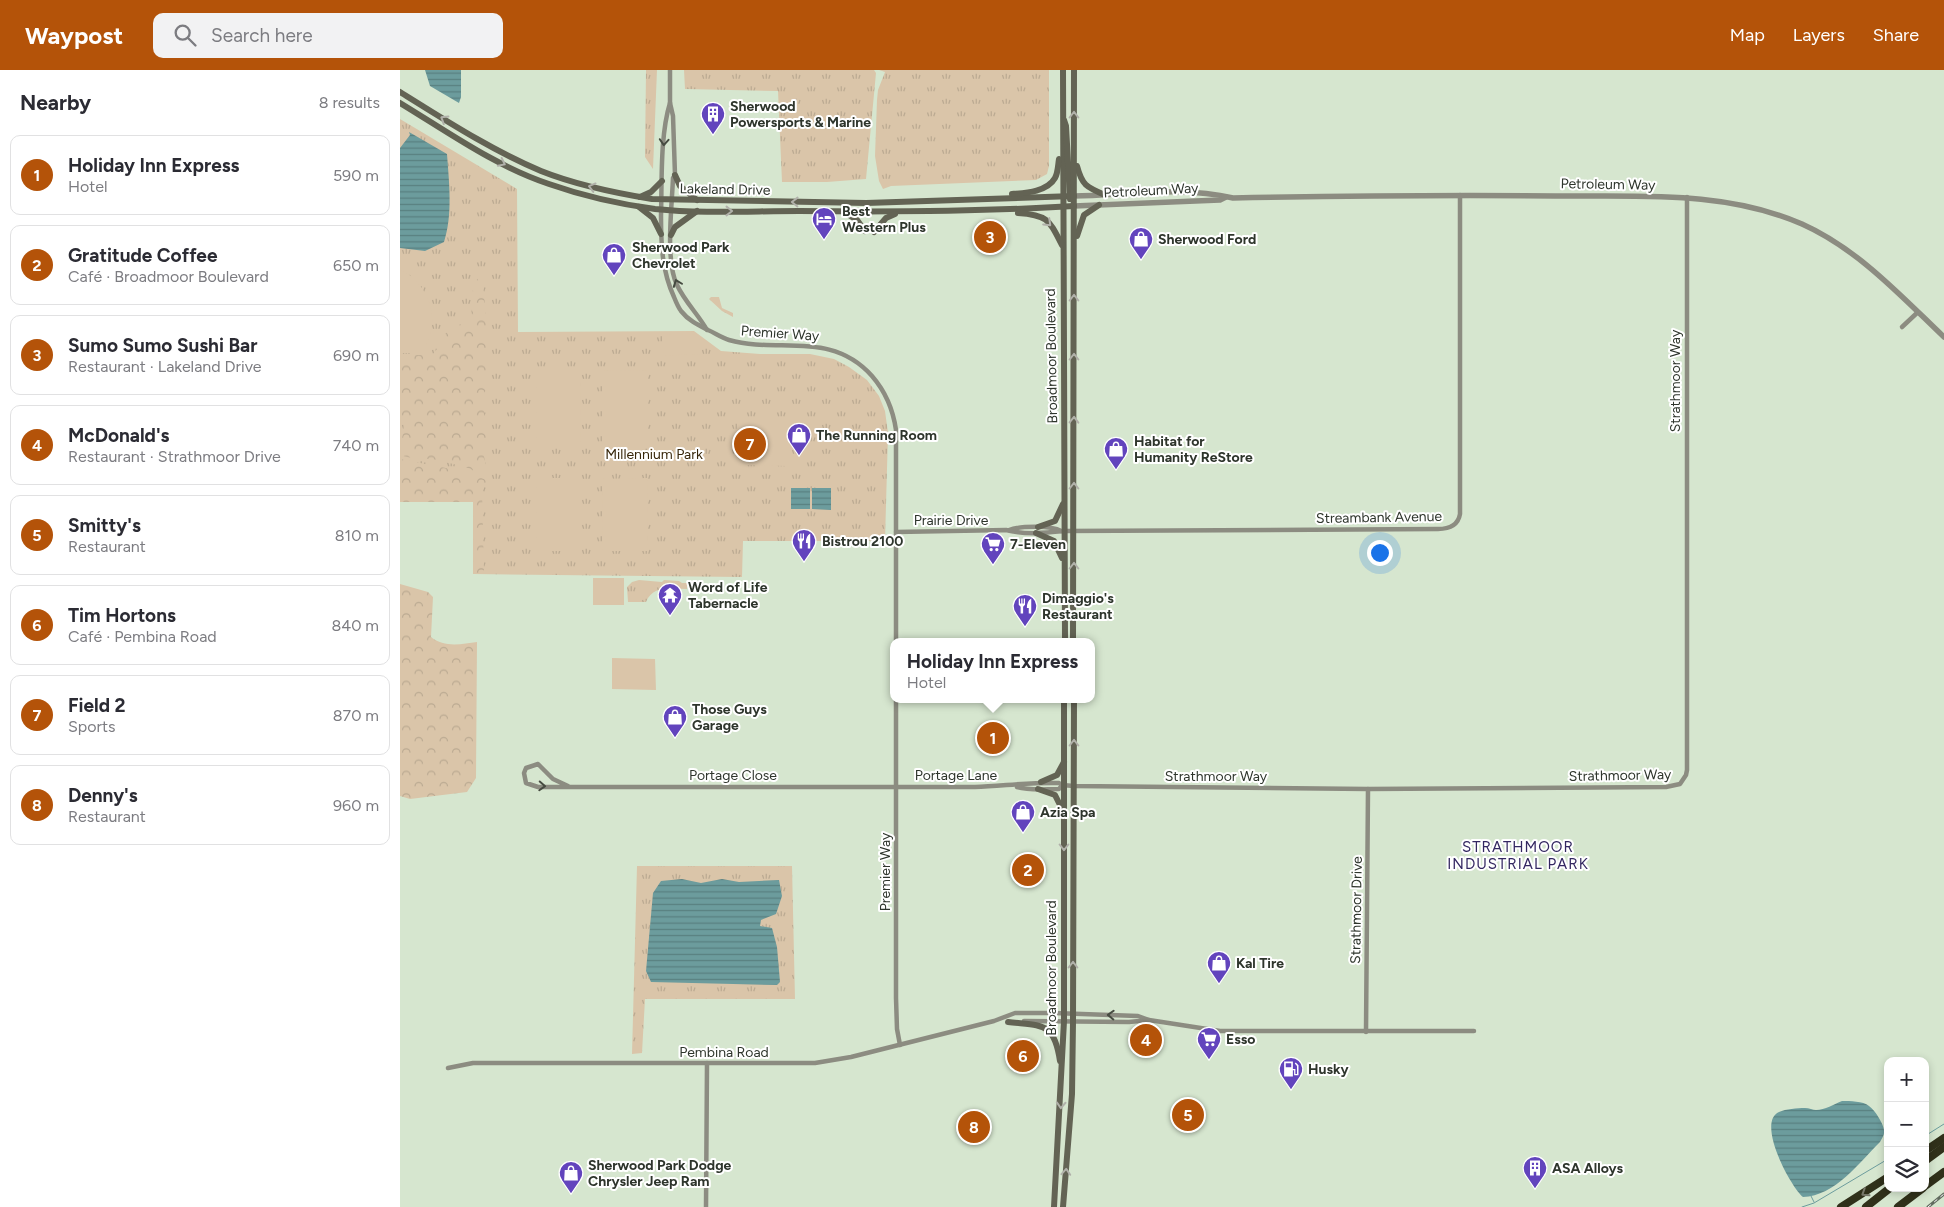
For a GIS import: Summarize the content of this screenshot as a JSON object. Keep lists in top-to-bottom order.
{
  "streets": {
    "main road": ["Lakeland Drive", "Broadmoor Boulevard"],
    "street": [
      "Petroleum Way",
      "Premier Way",
      "Strathmoor Way",
      "Streambank Avenue",
      "Prairie Drive",
      "Portage Close",
      "Portage Lane",
      "Strathmoor Drive",
      "Pembina Road"
    ]
  },
  "crossings": [
    ["Petroleum Way", "Lakeland Drive"],
    ["Petroleum Way", "Broadmoor Boulevard"],
    ["Petroleum Way", "Strathmoor Way"],
    ["Petroleum Way", "Streambank Avenue"],
    ["Lakeland Drive", "Premier Way"],
    ["Lakeland Drive", "Broadmoor Boulevard"],
    ["Premier Way", "Prairie Drive"],
    ["Premier Way", "Portage Close"],
    ["Premier Way", "Portage Lane"],
    ["Premier Way", "Pembina Road"],
    ["Broadmoor Boulevard", "Strathmoor Way"],
    ["Broadmoor Boulevard", "Streambank Avenue"],
    ["Broadmoor Boulevard", "Prairie Drive"],
    ["Broadmoor Boulevard", "Portage Lane"],
    ["Broadmoor Boulevard", "Pembina Road"],
    ["Strathmoor Way", "Portage Lane"],
    ["Strathmoor Way", "Strathmoor Drive"],
    ["Streambank Avenue", "Prairie Drive"],
    ["Portage Close", "Portage Lane"]
  ],
  "districts": ["STRATHMOOR INDUSTRIAL PARK"],
  "parks": ["Millennium Park"],
  "places": {
    "building": ["Sherwood Powersports & Marine", "ASA Alloys"],
    "hotel": ["Best Western Plus"],
    "shop": [
      "Sherwood Ford",
      "Sherwood Park Chevrolet",
      "The Running Room",
      "Habitat for Humanity ReStore",
      "Those Guys Garage",
      "Azia Spa",
      "Kal Tire",
      "Sherwood Park Dodge Chrysler Jeep Ram"
    ],
    "restaurant": ["Bistrou 2100", "Dimaggio's Restaurant"],
    "supermarket": ["7-Eleven", "Esso"],
    "temple": ["Word of Life Tabernacle"],
    "fuel station": ["Husky"]
  },
  "page": {
    "header": "Waypost",
    "search": "Search here",
    "nav": ["Map", "Layers", "Share"],
    "heading": ["Nearby", "8 results"],
    "list": [
      {
        "mark": "1",
        "name": "Holiday Inn Express",
        "note": "Hotel",
        "value": "590 m"
      },
      {
        "mark": "2",
        "name": "Gratitude Coffee",
        "note": "Café · Broadmoor Boulevard",
        "value": "650 m"
      },
      {
        "mark": "3",
        "name": "Sumo Sumo Sushi Bar",
        "note": "Restaurant · Lakeland Drive",
        "value": "690 m"
      },
      {
        "mark": "4",
        "name": "McDonald's",
        "note": "Restaurant · Strathmoor Drive",
        "value": "740 m"
      },
      {
        "mark": "5",
        "name": "Smitty's",
        "note": "Restaurant",
        "value": "810 m"
      },
      {
        "mark": "6",
        "name": "Tim Hortons",
        "note": "Café · Pembina Road",
        "value": "840 m"
      },
      {
        "mark": "7",
        "name": "Field 2",
        "note": "Sports",
        "value": "870 m"
      },
      {
        "mark": "8",
        "name": "Denny's",
        "note": "Restaurant",
        "value": "960 m"
      }
    ],
    "pins": [
      "3",
      "7",
      "1",
      "2",
      "4",
      "6",
      "5",
      "8"
    ],
    "popup": ["Holiday Inn Express", "Hotel"],
    "map_buttons": ["+", "−"]
  }
}
